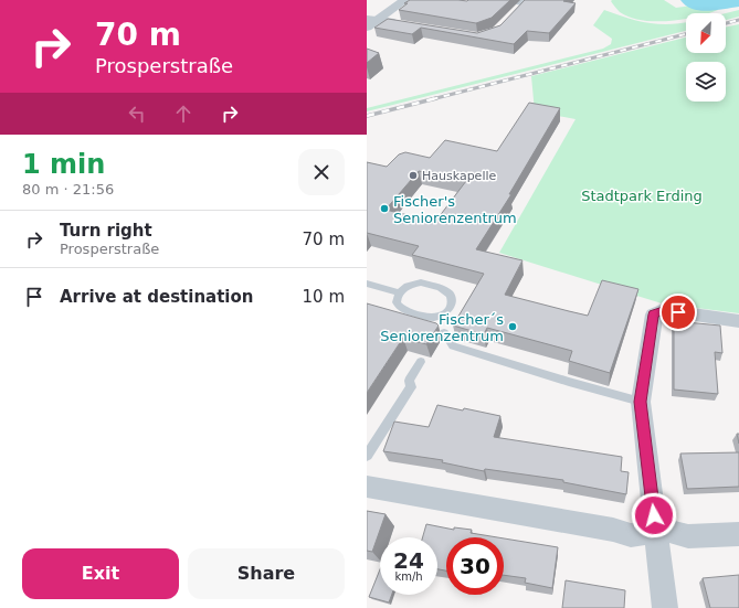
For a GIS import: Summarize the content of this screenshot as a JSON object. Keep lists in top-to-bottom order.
{
  "parks": ["Stadtpark Erding"],
  "places": ["Hauskapelle", "Fischer's Seniorenzentrum", "Fischer´s Seniorenzentrum"],
  "north": "bottom left",
  "page": {
    "turn": ["70 m", "Prosperstraße"],
    "heading": ["1 min", "80 m · 21:56"],
    "list": [
      {
        "name": "Turn right",
        "note": "Prosperstraße",
        "value": "70 m"
      },
      {
        "name": "Arrive at destination",
        "value": "10 m"
      }
    ],
    "speed": "24 km/h",
    "limit": "30",
    "buttons": ["Exit", "Share"]
  }
}
